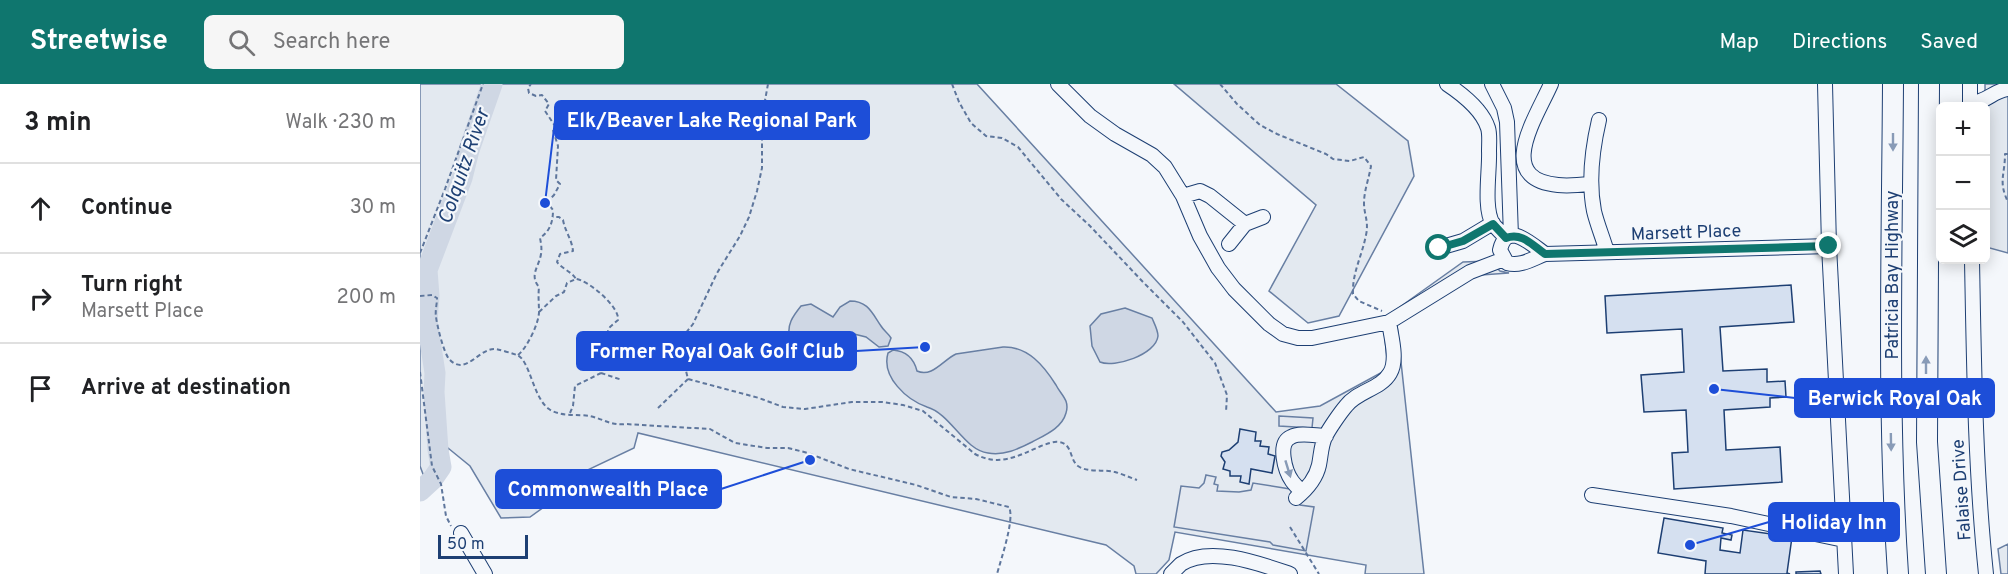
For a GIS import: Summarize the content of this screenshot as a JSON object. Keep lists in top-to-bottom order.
{
  "streets": {
    "highway": ["Patricia Bay Highway"],
    "street": ["Marsett Place", "Falaise Drive"]
  },
  "water": ["Colquitz River"],
  "places": [
    "Elk/Beaver Lake Regional Park",
    "Former Royal Oak Golf Club",
    "Berwick Royal Oak",
    "Commonwealth Place",
    "Holiday Inn"
  ],
  "scale_bar": "50 m",
  "page": {
    "header": "Streetwise",
    "search": "Search here",
    "nav": ["Map", "Directions", "Saved"],
    "heading": ["3 min", "Walk · 230 m"],
    "map_buttons": ["+", "−"],
    "list": [
      ["Continue", "30 m"],
      ["Turn right", "Marsett Place", "200 m"],
      "Arrive at destination"
    ],
    "scale": "50 m"
  }
}
